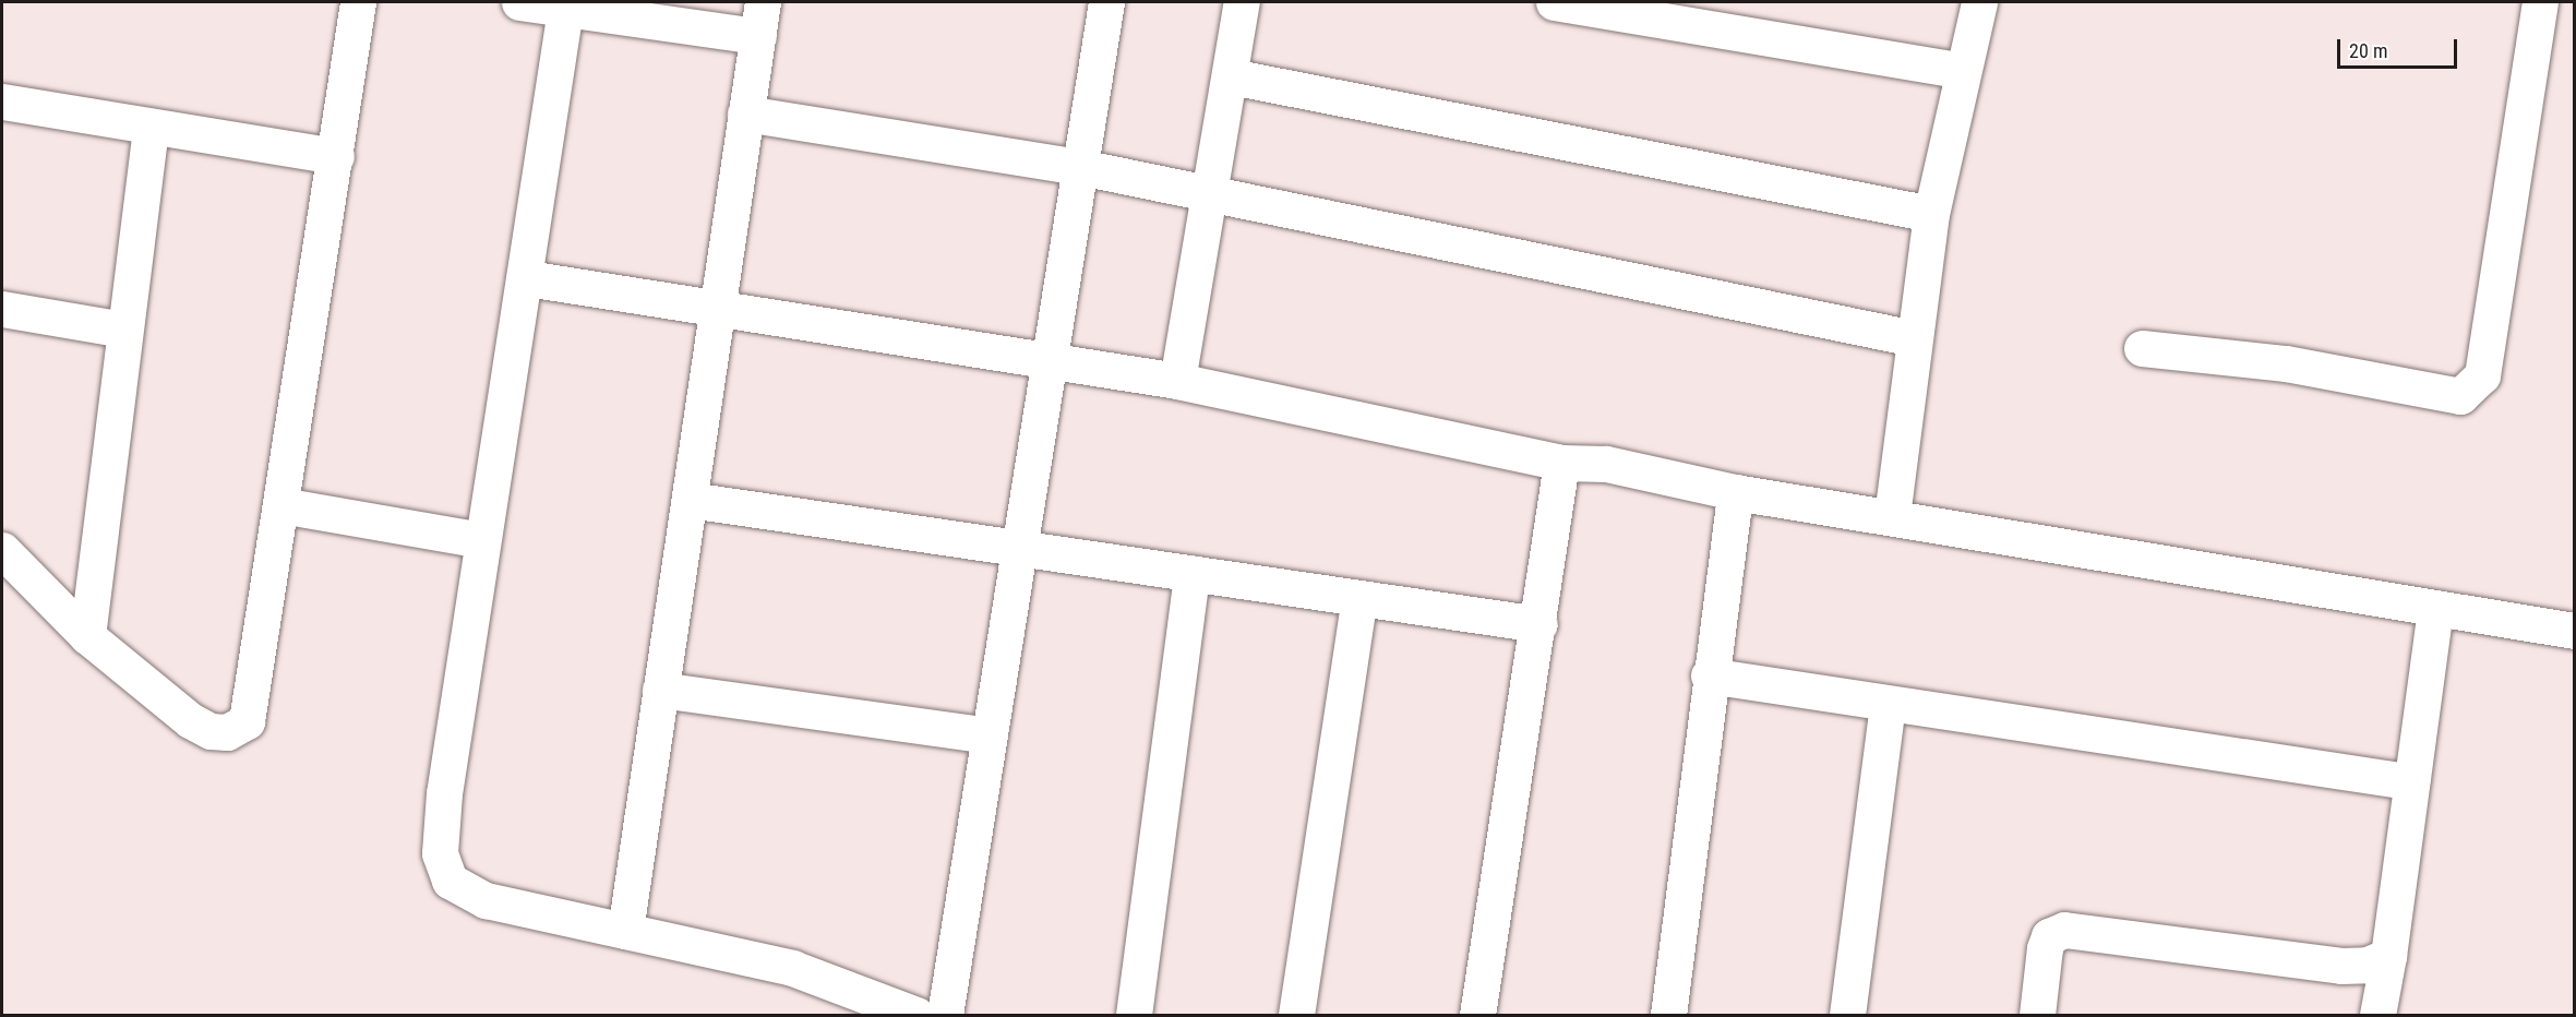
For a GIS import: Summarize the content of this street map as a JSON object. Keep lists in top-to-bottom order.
{
  "scale_bar": "20 m"
}
